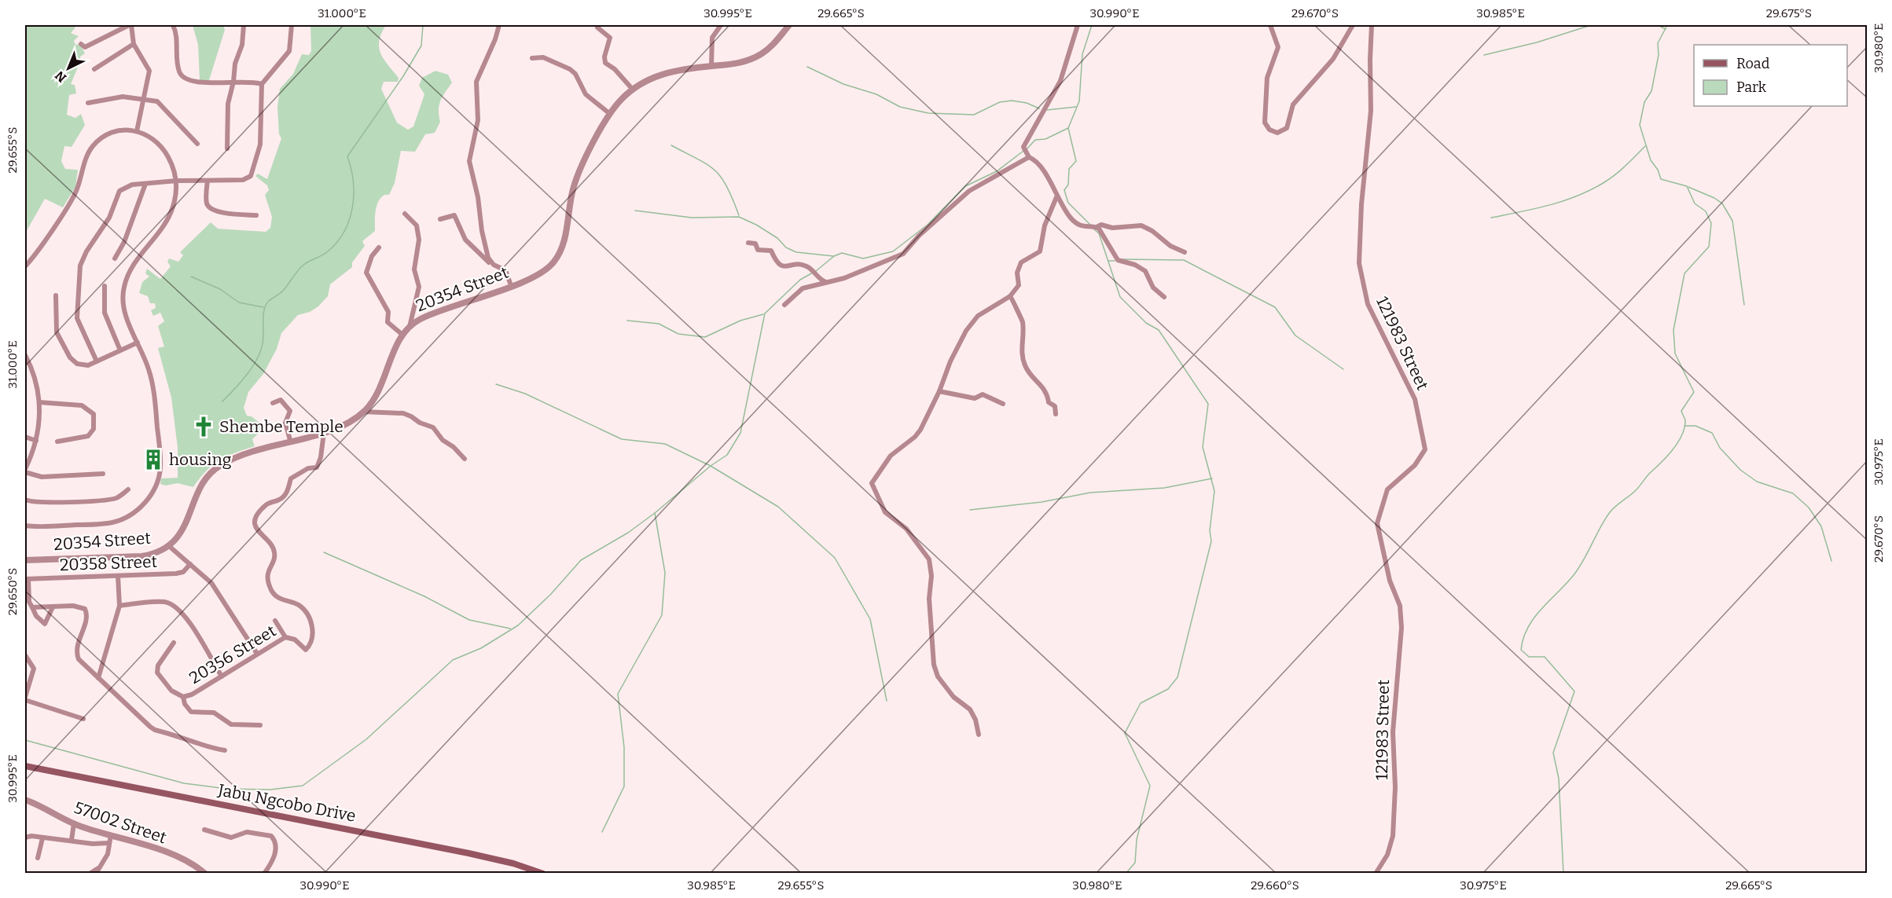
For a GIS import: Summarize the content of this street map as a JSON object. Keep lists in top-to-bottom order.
{
  "streets": {
    "main road": ["Jabu Ngcobo Drive"],
    "street": [
      "20354 Street",
      "121983 Street",
      "20358 Street",
      "20356 Street",
      "57002 Street"
    ]
  },
  "crossings": [
    ["20354 Street", "20356 Street"]
  ],
  "places": {
    "church": ["Shembe Temple"],
    "building": ["housing"]
  },
  "legend": ["Road", "Park"],
  "north": "bottom left",
  "coordinates": [
    "31.000°E",
    "30.995°E",
    "29.665°S",
    "30.990°E",
    "29.670°S",
    "30.985°E",
    "29.675°S",
    "30.980°E",
    "29.655°S",
    "30.975°E",
    "29.650°S",
    "29.660°S"
  ]
}
